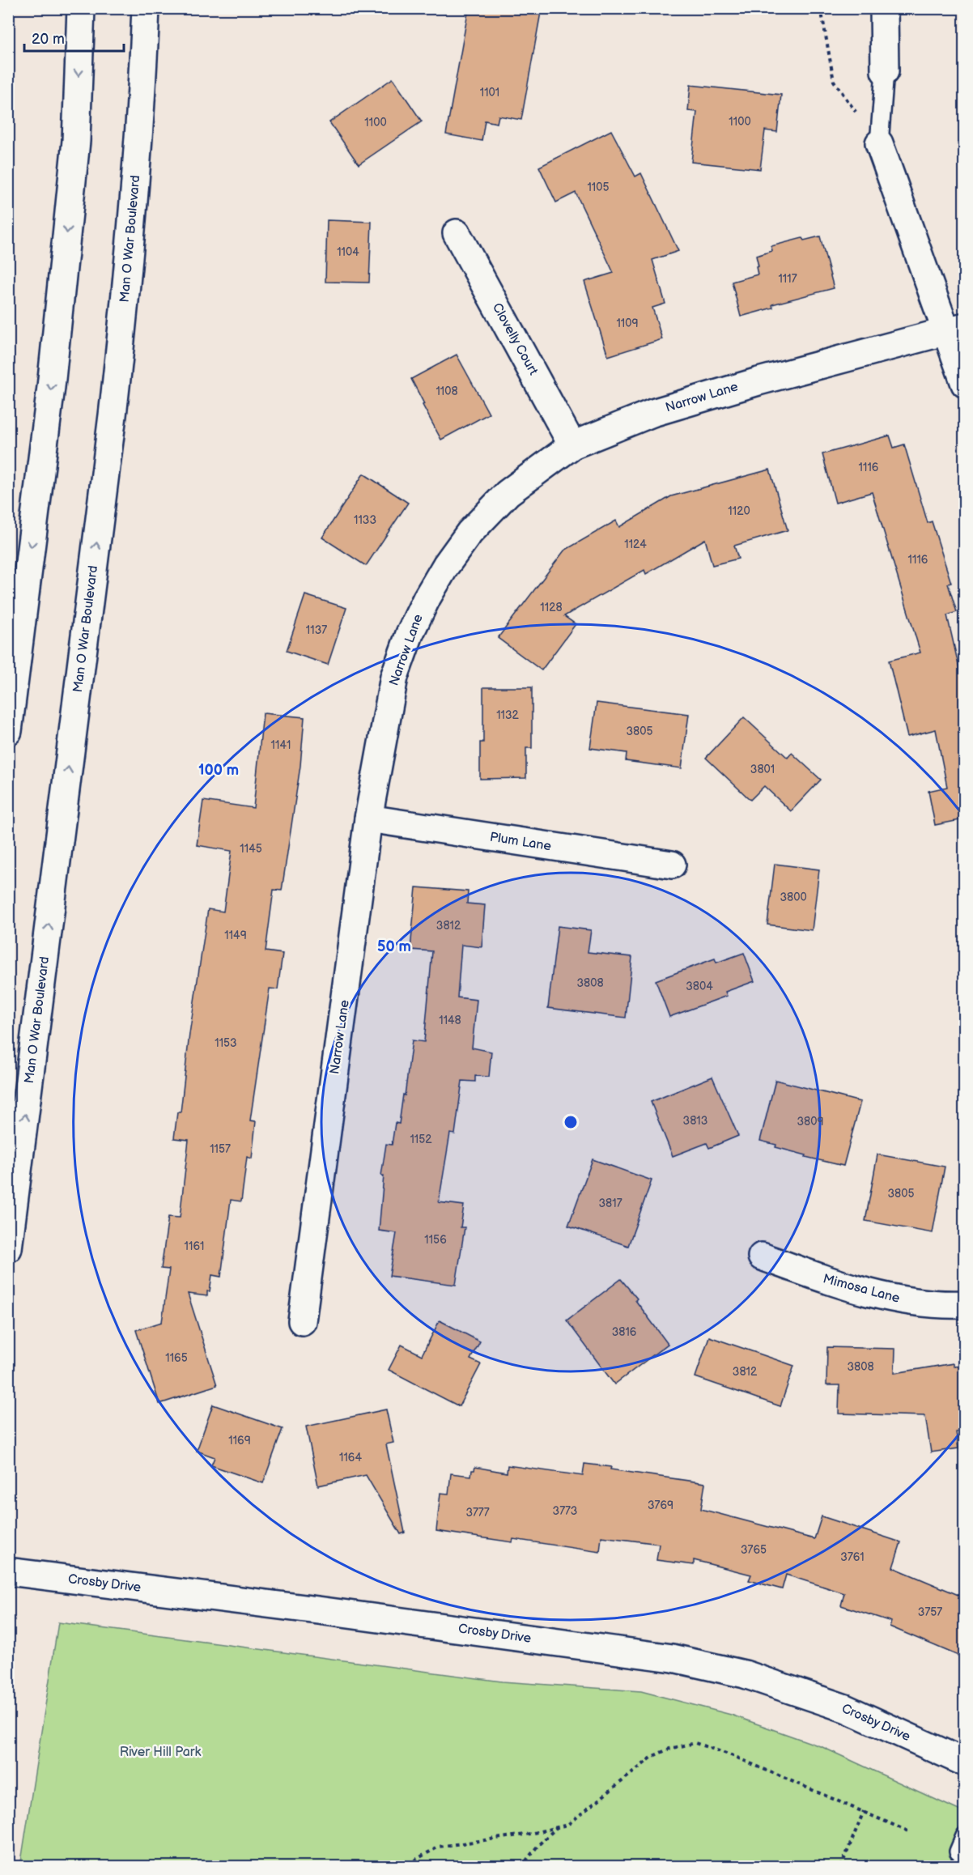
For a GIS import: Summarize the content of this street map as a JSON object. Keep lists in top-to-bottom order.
{
  "streets": {
    "street": [
      "Man O War Boulevard",
      "Clovelly Court",
      "Narrow Lane",
      "Plum Lane",
      "Mimosa Lane",
      "Crosby Drive"
    ]
  },
  "crossings": [
    ["Clovelly Court", "Narrow Lane"],
    ["Narrow Lane", "Plum Lane"]
  ],
  "parks": ["River Hill Park"],
  "house_numbers": [
    "1101",
    "1100",
    "1100",
    "1105",
    "1104",
    "1117",
    "1109",
    "1108",
    "1116",
    "1120",
    "1133",
    "1124",
    "1116",
    "1128",
    "1137",
    "1132",
    "3805",
    "1141",
    "3801",
    "1145",
    "3800",
    "3812",
    "1149",
    "3808",
    "3804",
    "1148",
    "1153",
    "3813",
    "3809",
    "1152",
    "1157",
    "3805",
    "3817",
    "1156",
    "1161",
    "3816",
    "1165",
    "3808",
    "3812",
    "1169",
    "1164",
    "3769",
    "3773",
    "3777",
    "3765",
    "3761",
    "3757"
  ],
  "scale_bar": "20 m",
  "rings": ["100 m", "50 m"]
}
